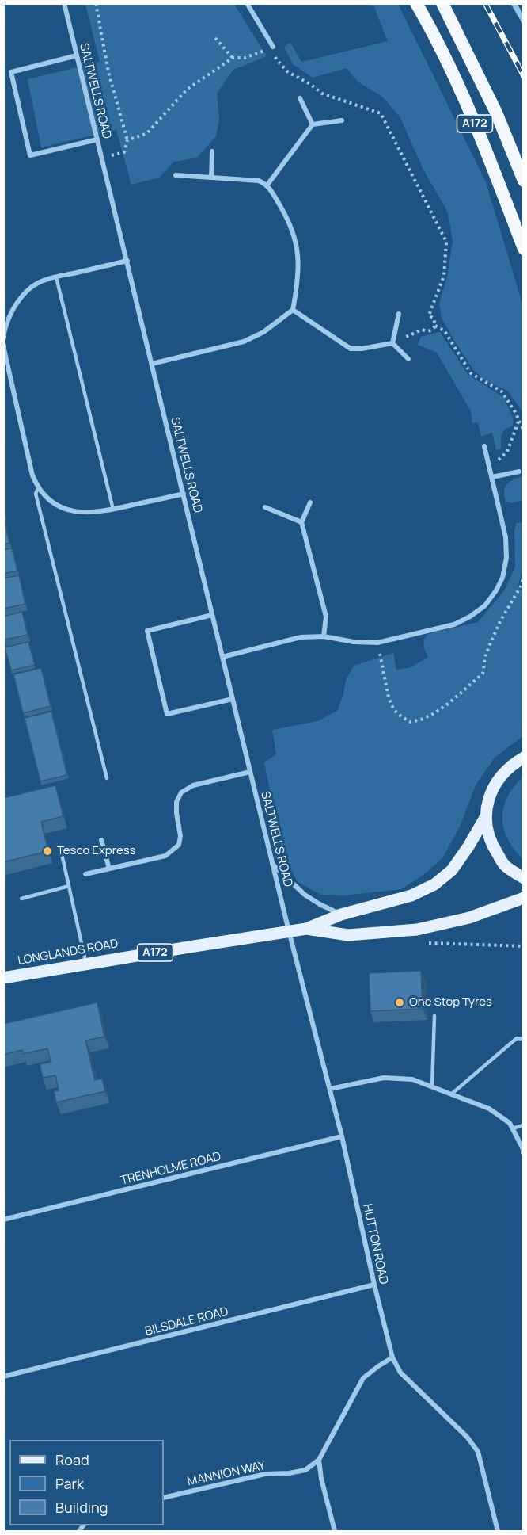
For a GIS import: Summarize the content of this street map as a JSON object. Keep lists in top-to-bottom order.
{
  "streets": {
    "highway": ["A172"],
    "main road": ["LONGLANDS ROAD"],
    "street": [
      "SALTWELLS ROAD",
      "TRENHOLME ROAD",
      "HUTTON ROAD",
      "BILSDALE ROAD",
      "MANNION WAY"
    ]
  },
  "crossings": [
    ["SALTWELLS ROAD", "LONGLANDS ROAD"],
    ["SALTWELLS ROAD", "HUTTON ROAD"],
    ["LONGLANDS ROAD", "HUTTON ROAD"],
    ["TRENHOLME ROAD", "HUTTON ROAD"],
    ["HUTTON ROAD", "BILSDALE ROAD"]
  ],
  "places": ["Tesco Express", "One Stop Tyres"],
  "legend": ["Road", "Park", "Building"]
}
